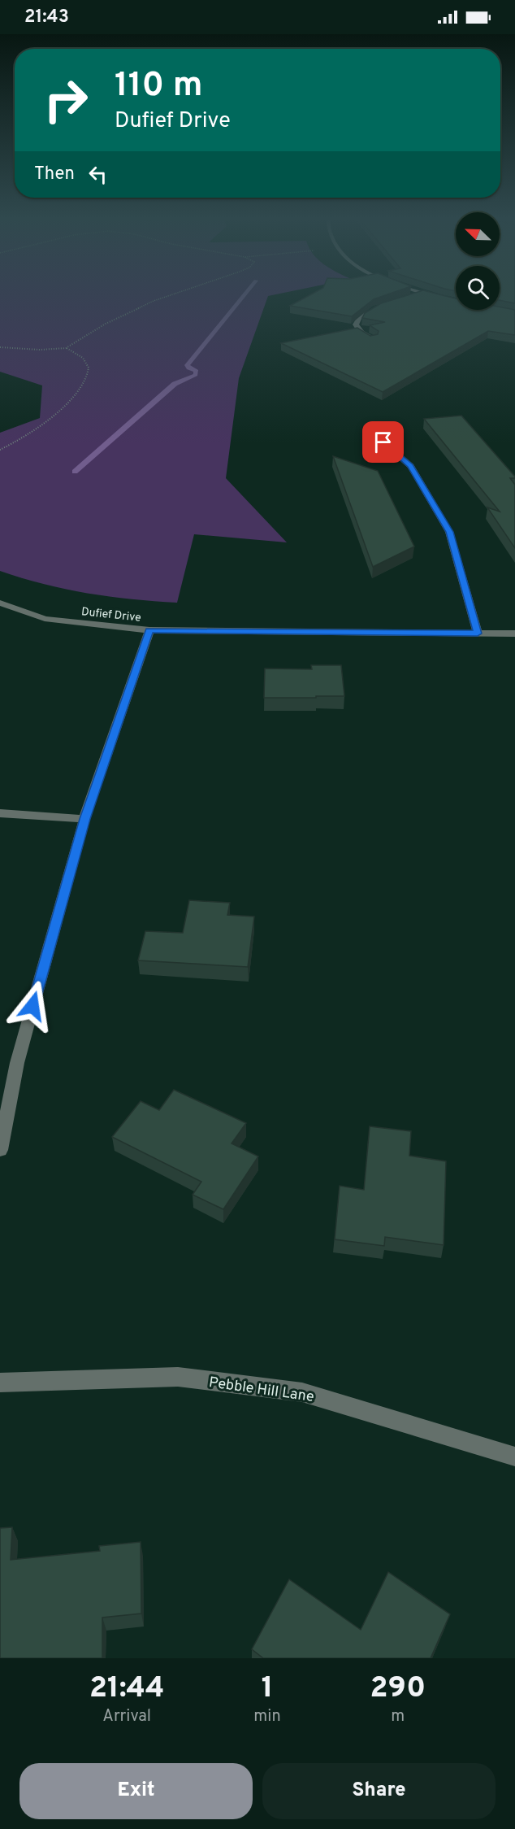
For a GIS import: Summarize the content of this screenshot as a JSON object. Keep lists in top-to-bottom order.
{
  "streets": {
    "street": ["Dufief Drive", "Pebble Hill Lane"]
  },
  "north": "top left",
  "page": {
    "status": "21:43",
    "turn": ["110 m", "Dufief Drive"],
    "then": "Then",
    "eta": [
      "21:44",
      "Arrival",
      "1",
      "min",
      "290",
      "m"
    ],
    "buttons": ["Exit", "Share"]
  }
}
